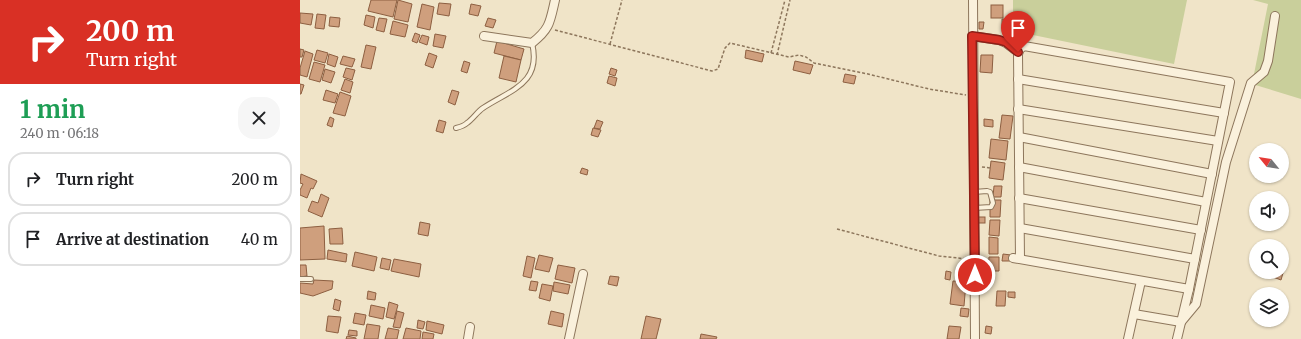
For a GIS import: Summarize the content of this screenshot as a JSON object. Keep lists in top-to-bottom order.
{
  "north": "top left",
  "page": {
    "turn": ["200 m", "Turn right"],
    "heading": ["1 min", "240 m · 06:18"],
    "list": [
      {
        "name": "Turn right",
        "value": "200 m"
      },
      {
        "name": "Arrive at destination",
        "value": "40 m"
      }
    ]
  }
}
